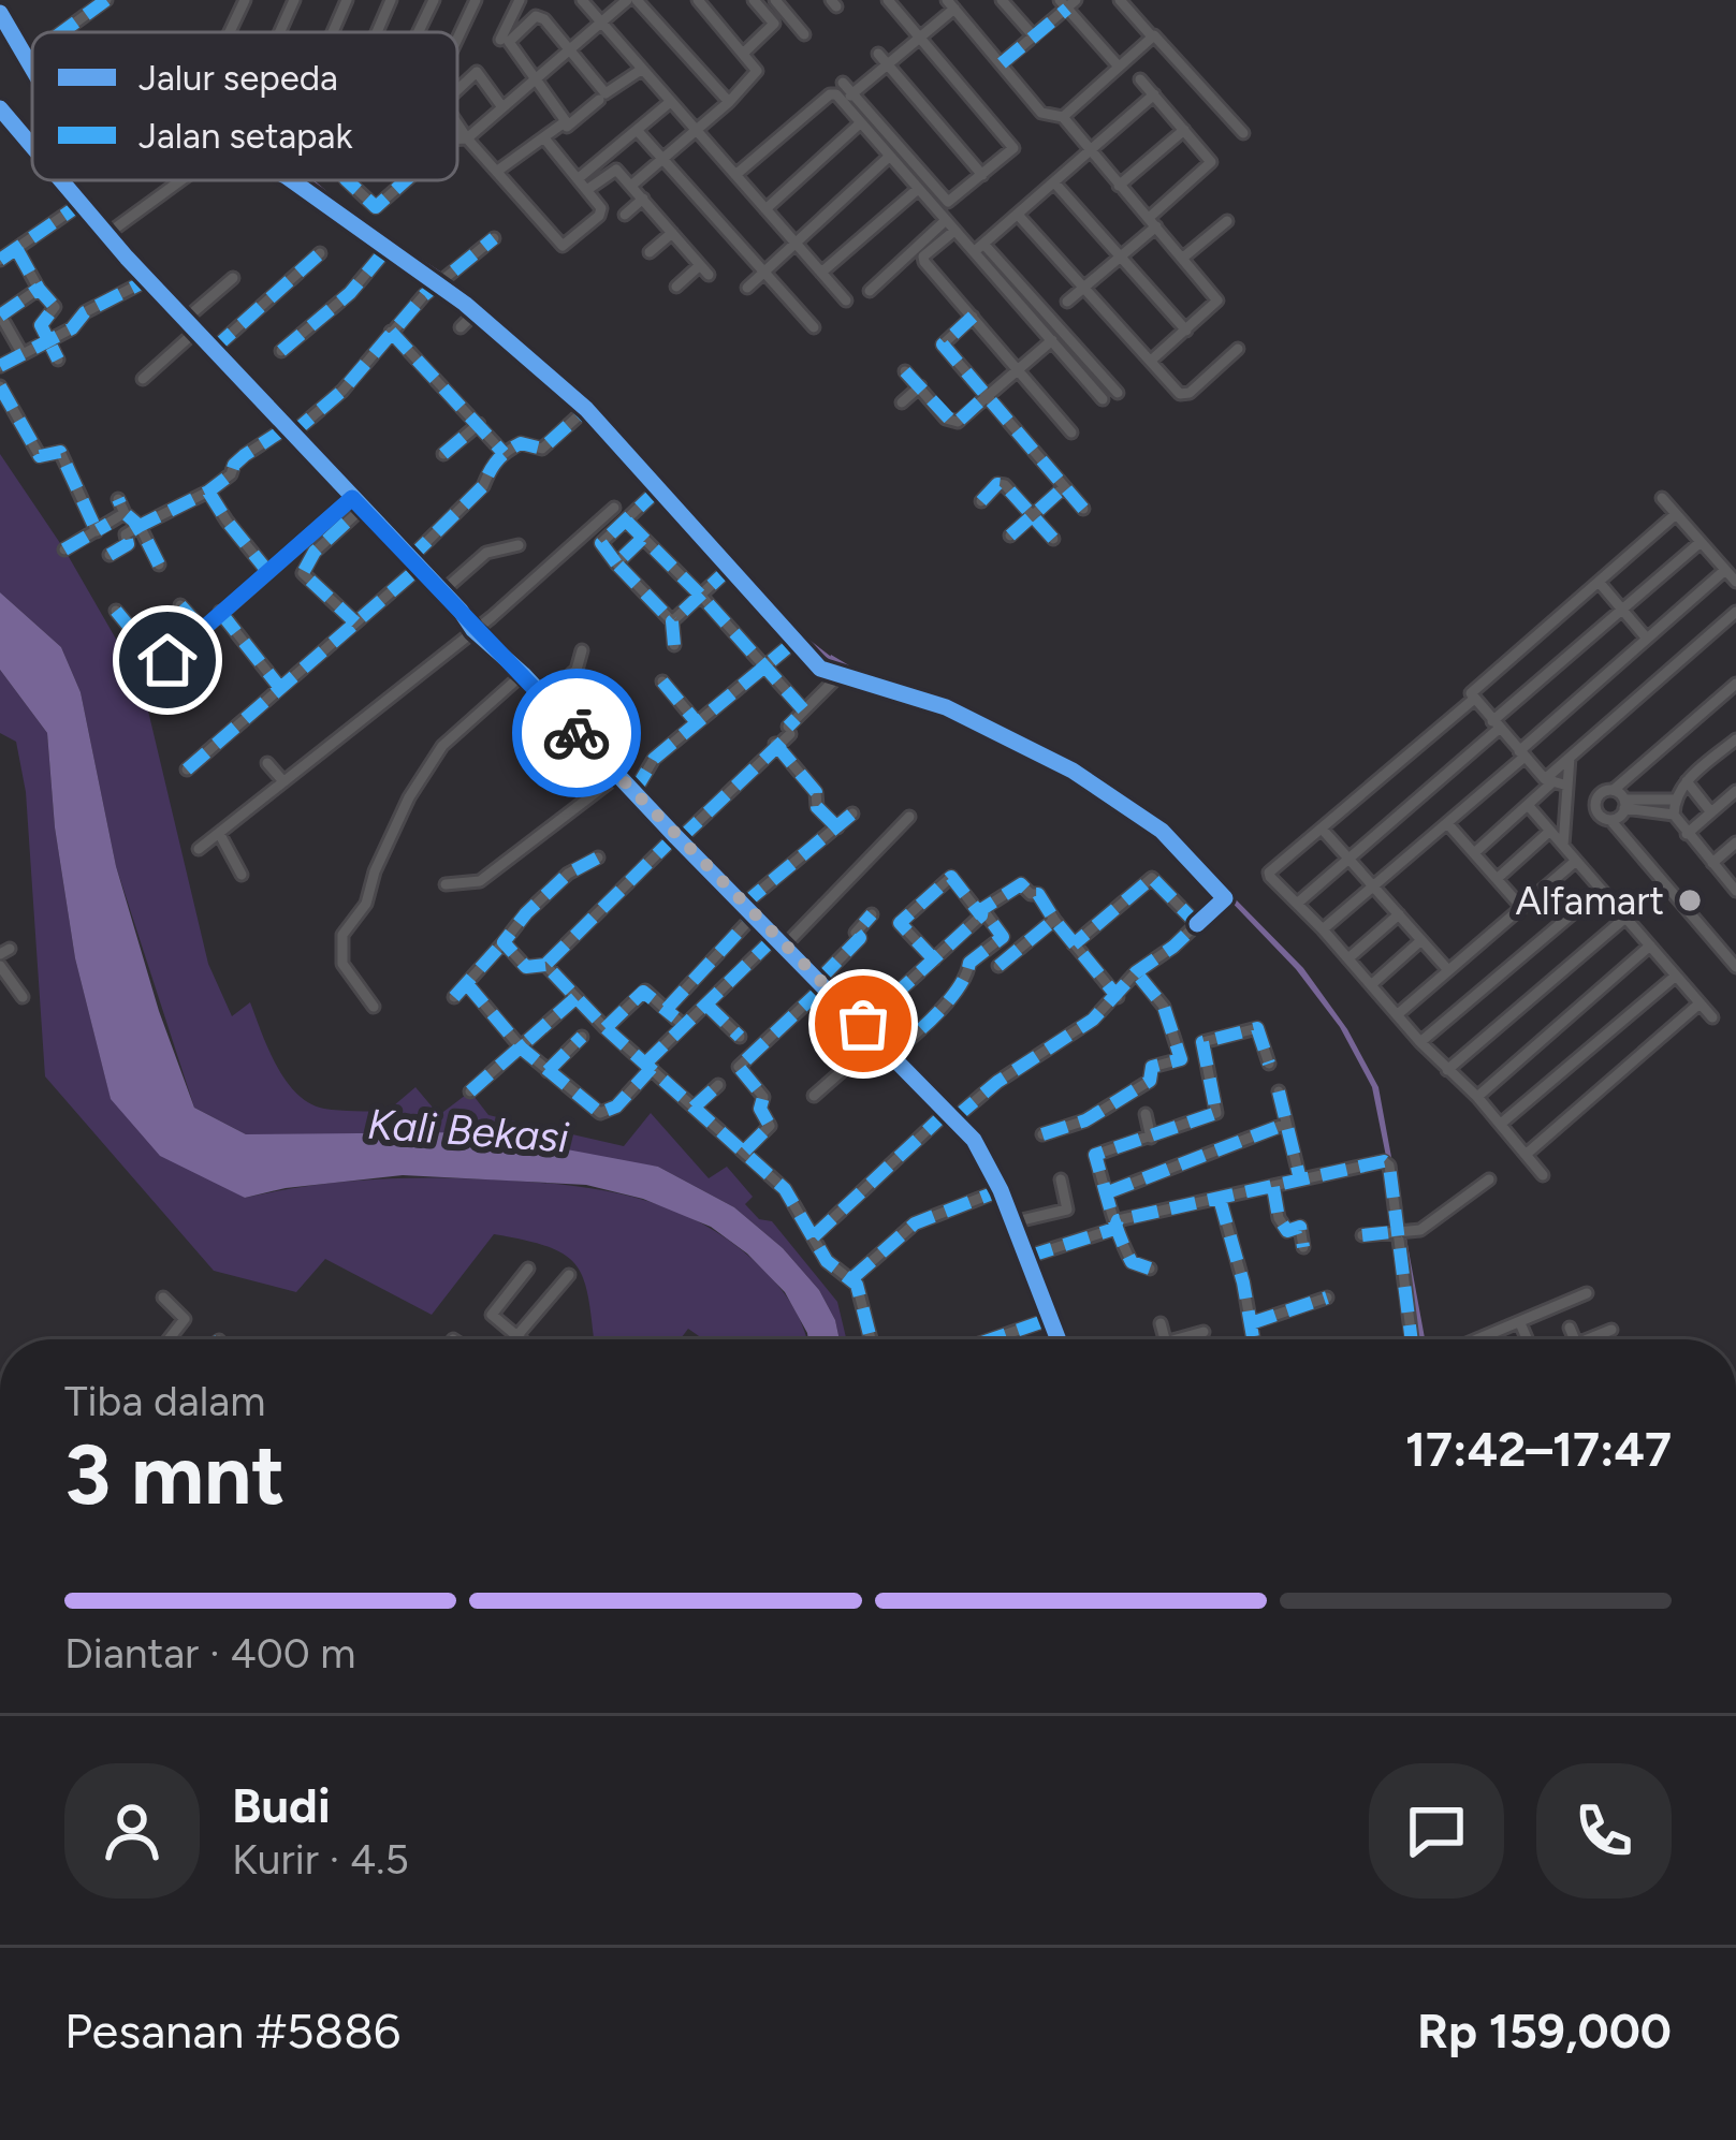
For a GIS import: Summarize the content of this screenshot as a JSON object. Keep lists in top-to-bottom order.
{
  "water": ["Kali Bekasi"],
  "places": ["Alfamart"],
  "legend": ["Jalur sepeda", "Jalan setapak"],
  "page": {
    "heading": ["3 mnt", "Tiba dalam", "17:42–17:47"],
    "panel": [
      "Budi",
      "Kurir · 4.5",
      "Pesanan #5886",
      "Rp 159,000"
    ],
    "bar": "Diantar · 400 m"
  }
}
